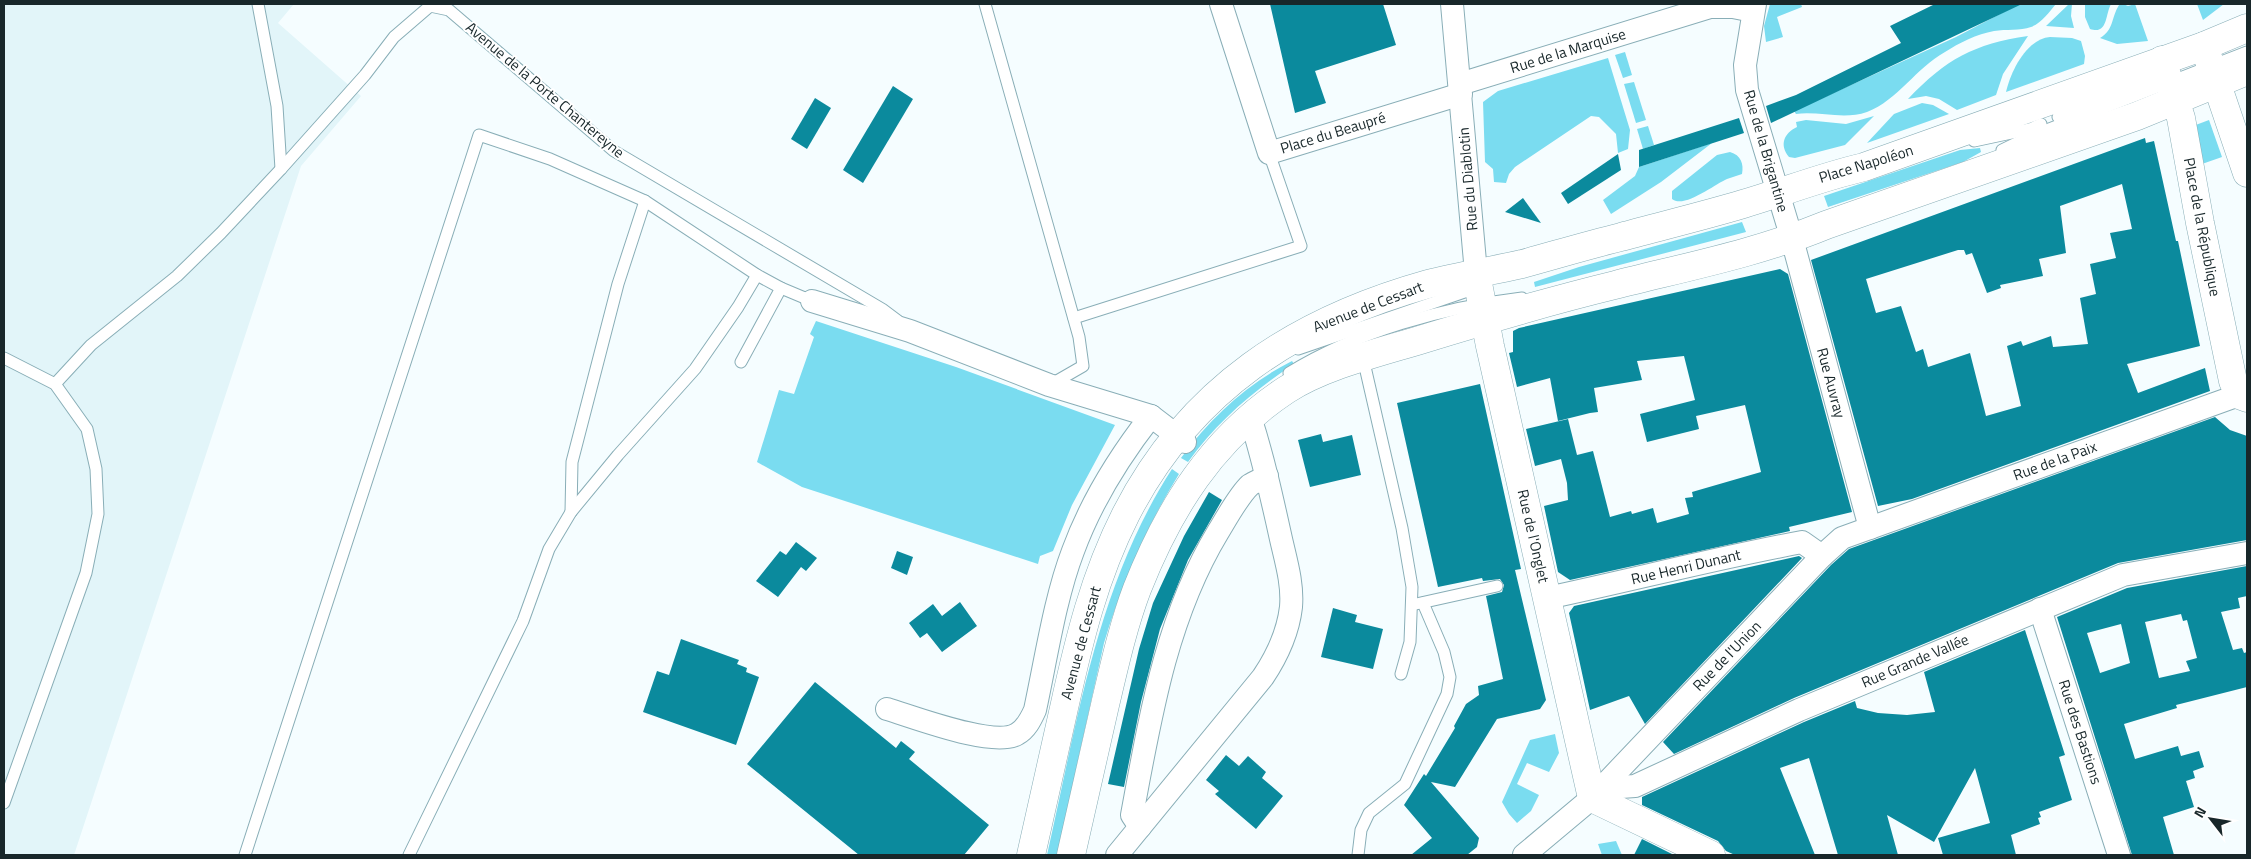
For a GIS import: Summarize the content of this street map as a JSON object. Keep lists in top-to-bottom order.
{
  "streets": {
    "main road": [
      "Place Napoléon",
      "Place de la République",
      "Avenue de Cessart",
      "Rue de l'Onglet"
    ],
    "street": [
      "Rue de la Marquise",
      "Avenue de la Porte Chantereyne",
      "Place du Beaupré",
      "Rue de la Brigantine",
      "Rue du Diablotin",
      "Rue Auvray",
      "Rue de la Paix",
      "Rue Henri Dunant",
      "Rue de l'Union",
      "Rue Grande Vallée",
      "Rue des Bastions"
    ]
  },
  "crossings": [
    ["Rue de la Marquise", "Place du Beaupré"],
    ["Rue de la Marquise", "Rue de la Brigantine"],
    ["Rue de la Marquise", "Rue du Diablotin"],
    ["Avenue de la Porte Chantereyne", "Avenue de Cessart"],
    ["Place du Beaupré", "Rue du Diablotin"],
    ["Rue de la Brigantine", "Place Napoléon"],
    ["Rue de la Brigantine", "Rue Auvray"],
    ["Place Napoléon", "Rue du Diablotin"],
    ["Place Napoléon", "Place de la République"],
    ["Place Napoléon", "Avenue de Cessart"],
    ["Place Napoléon", "Rue Auvray"],
    ["Place Napoléon", "Rue de l'Onglet"],
    ["Rue du Diablotin", "Avenue de Cessart"],
    ["Rue du Diablotin", "Rue de l'Onglet"],
    ["Place de la République", "Rue de la Paix"],
    ["Avenue de Cessart", "Rue de l'Onglet"],
    ["Rue Auvray", "Rue de la Paix"],
    ["Rue Auvray", "Rue de l'Union"],
    ["Rue de la Paix", "Rue de l'Union"],
    ["Rue de l'Onglet", "Rue Henri Dunant"],
    ["Rue de l'Onglet", "Rue de l'Union"],
    ["Rue de l'Onglet", "Rue Grande Vallée"],
    ["Rue Henri Dunant", "Rue de l'Union"],
    ["Rue de l'Union", "Rue Grande Vallée"],
    ["Rue Grande Vallée", "Rue des Bastions"]
  ],
  "north": "top left"
}
